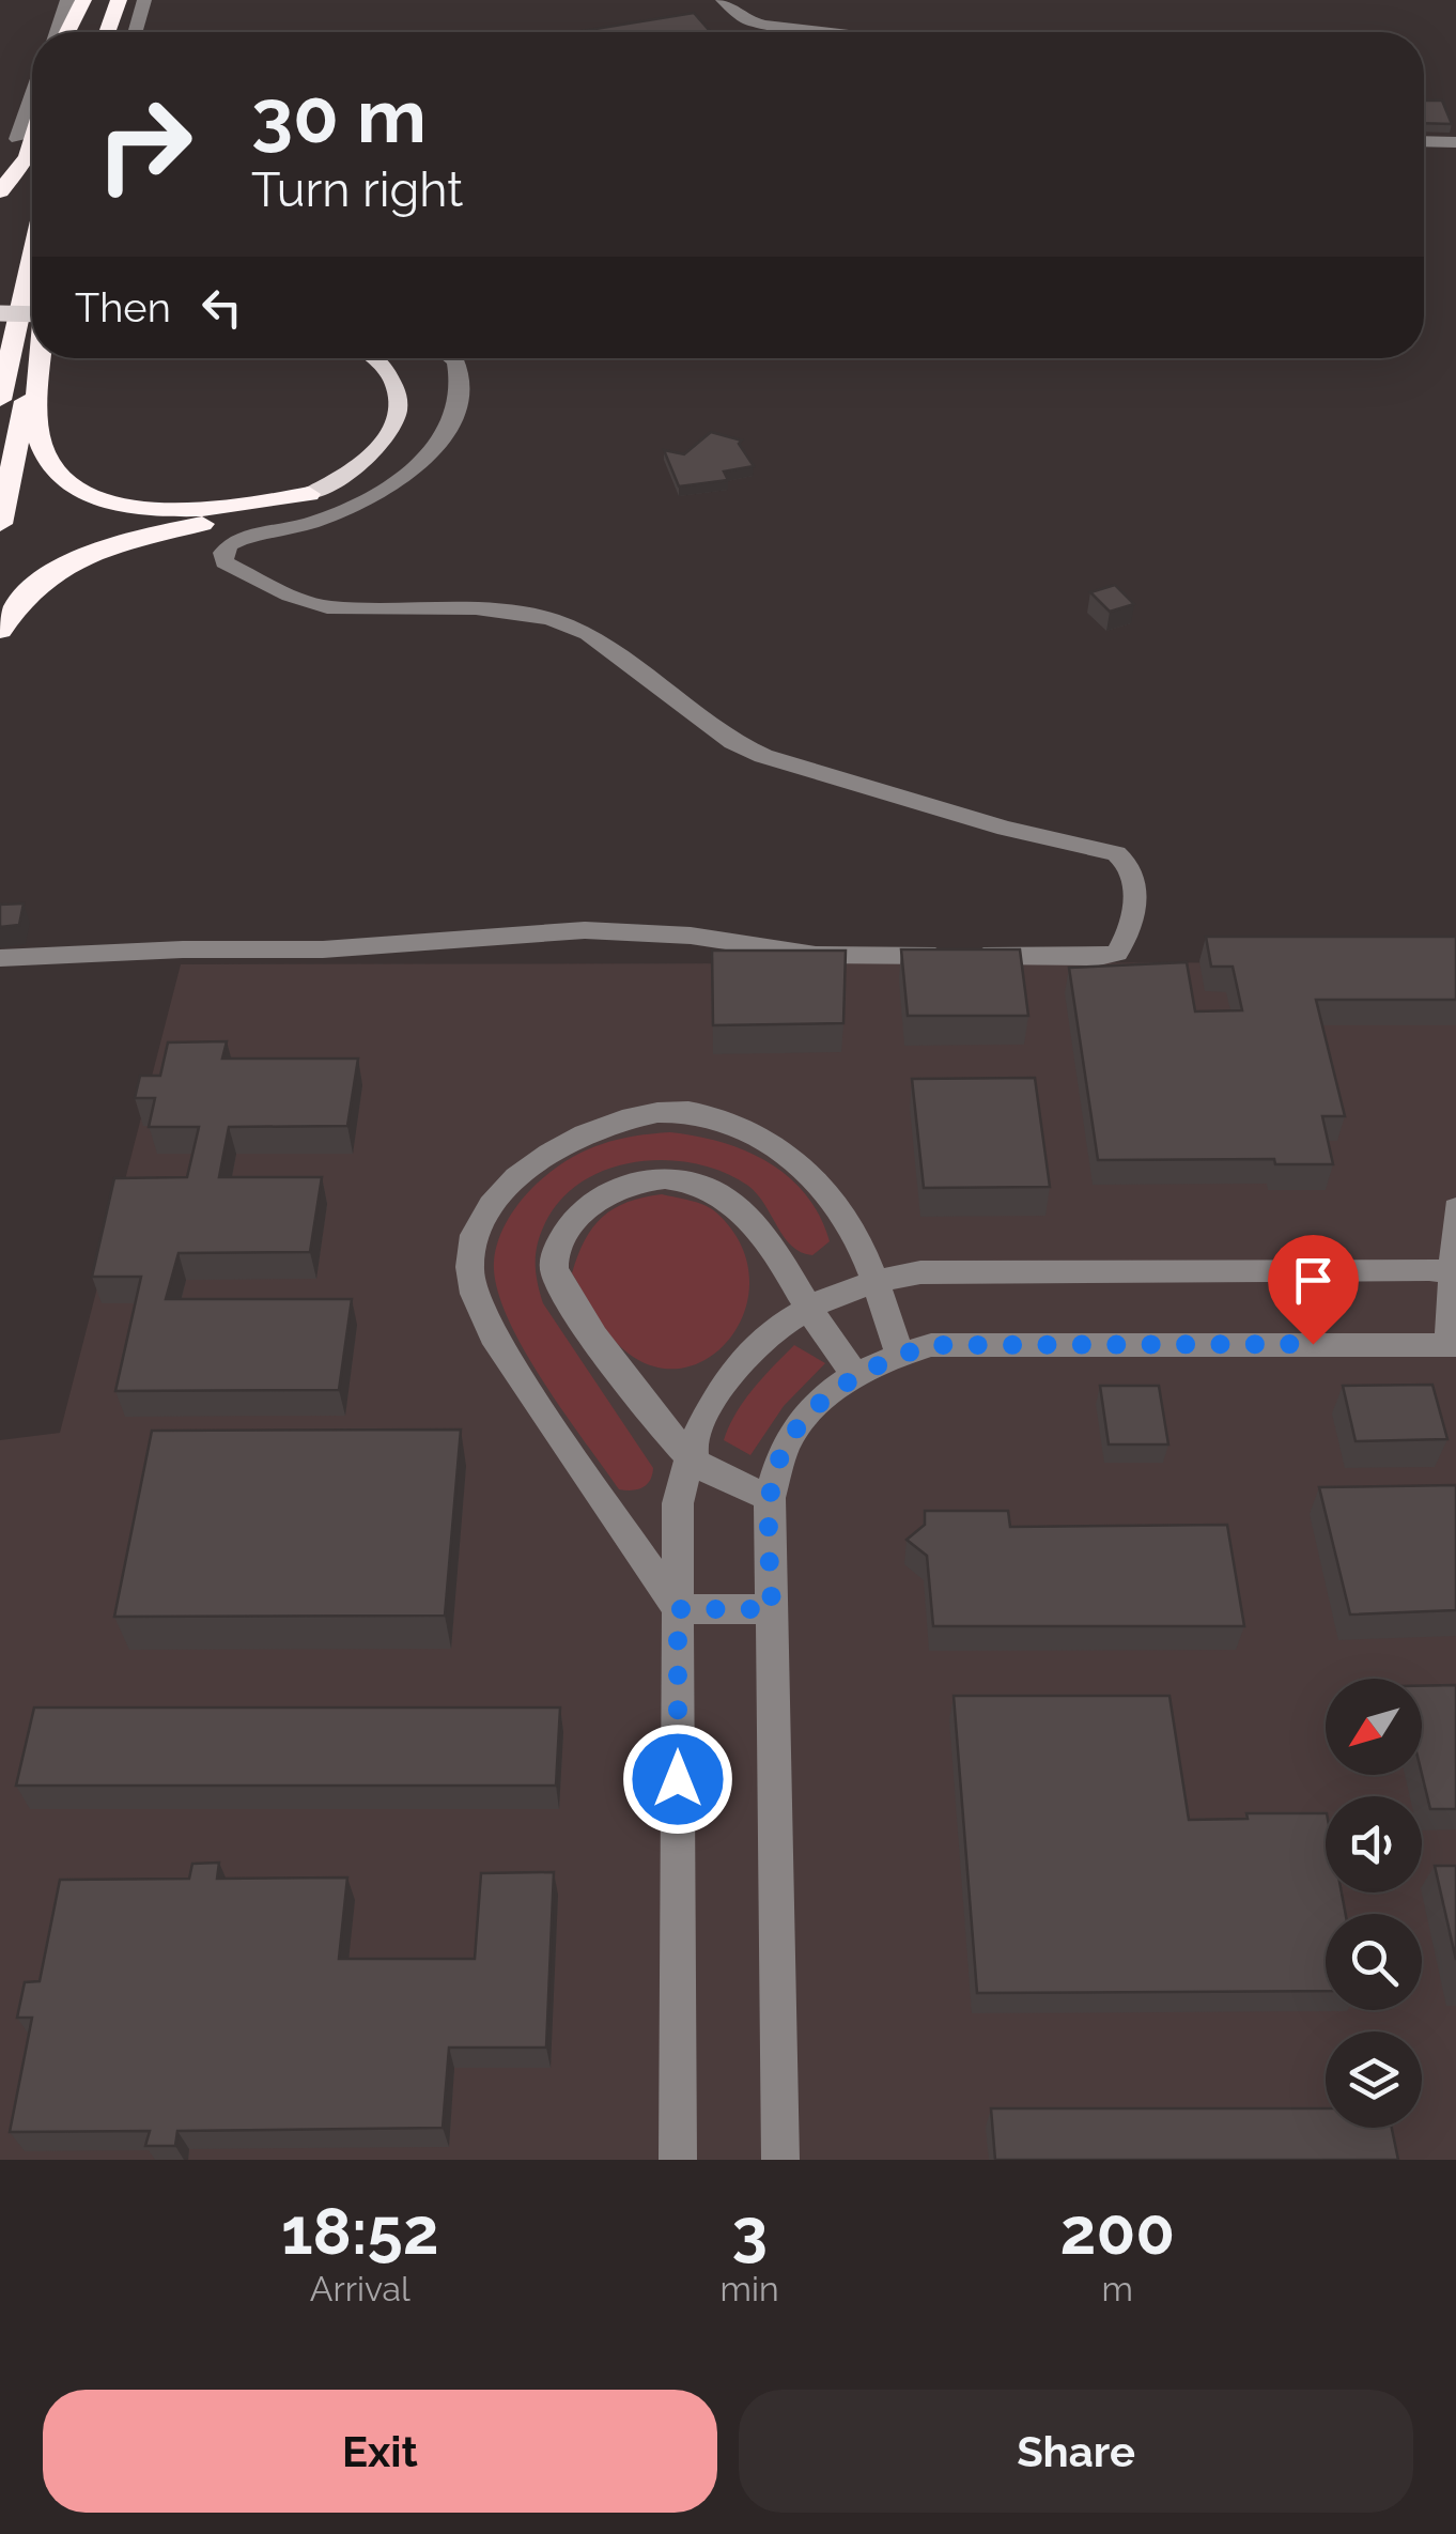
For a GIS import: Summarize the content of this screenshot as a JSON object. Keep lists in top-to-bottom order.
{
  "north": "bottom left",
  "page": {
    "turn": ["30 m", "Turn right"],
    "then": "Then",
    "eta": [
      "18:52",
      "Arrival",
      "3",
      "min",
      "200",
      "m"
    ],
    "buttons": ["Exit", "Share"]
  }
}
